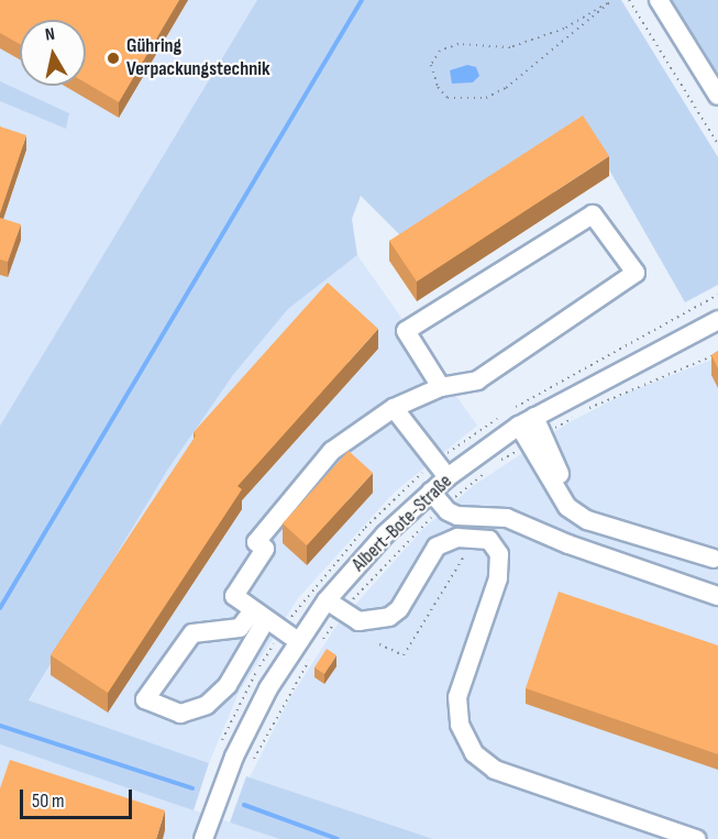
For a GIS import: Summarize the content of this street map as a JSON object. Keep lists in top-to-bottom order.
{
  "streets": {
    "street": ["Albert-Bote-Straße"]
  },
  "places": ["Gühring Verpackungstechnik"],
  "scale_bar": "50 m",
  "north": "top"
}
